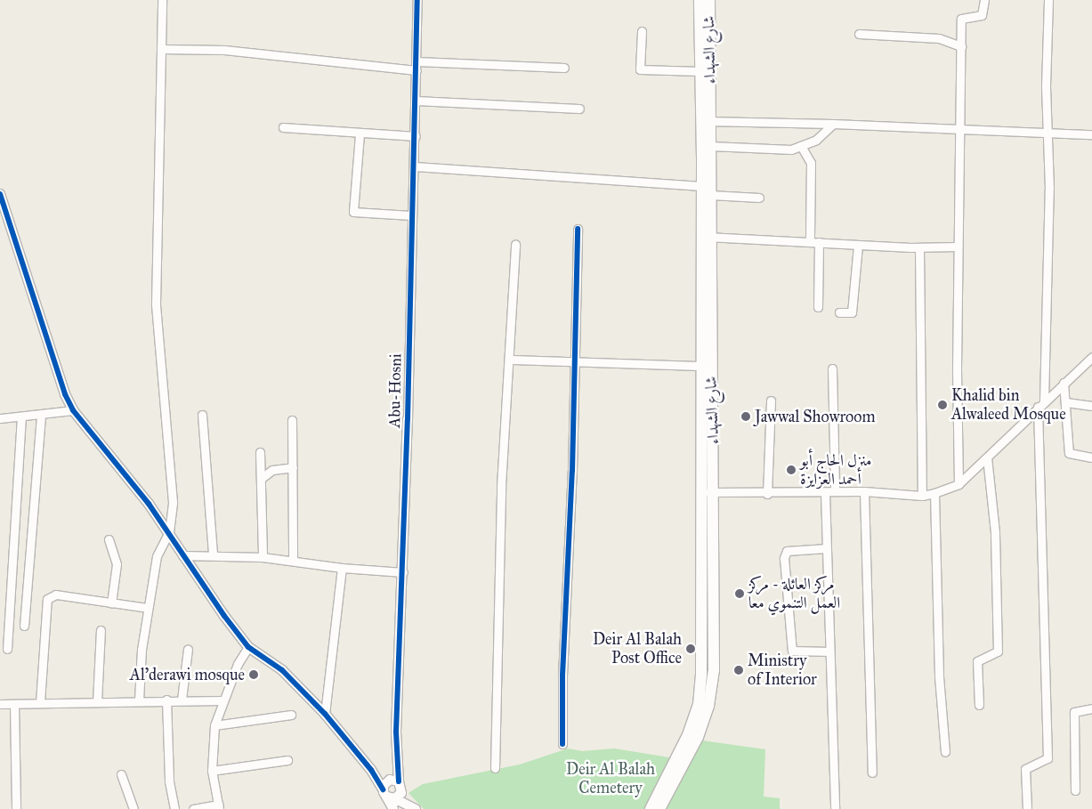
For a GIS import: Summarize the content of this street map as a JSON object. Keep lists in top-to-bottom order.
{
  "streets": {
    "main road": ["شارع الشهداء"],
    "street": ["Abu-Hosni"]
  },
  "parks": ["Deir Al Balah Cemetery"],
  "places": [
    "Khalid bin Alwaleed Mosque",
    "Jawwal Showroom",
    "منزل الحاج أبو أحمد العزايزة",
    "مركز العائلة - مركز العمل التنموي معا",
    "Deir Al Balah Post Office",
    "Ministry of Interior",
    "Al'derawi mosque"
  ]
}
